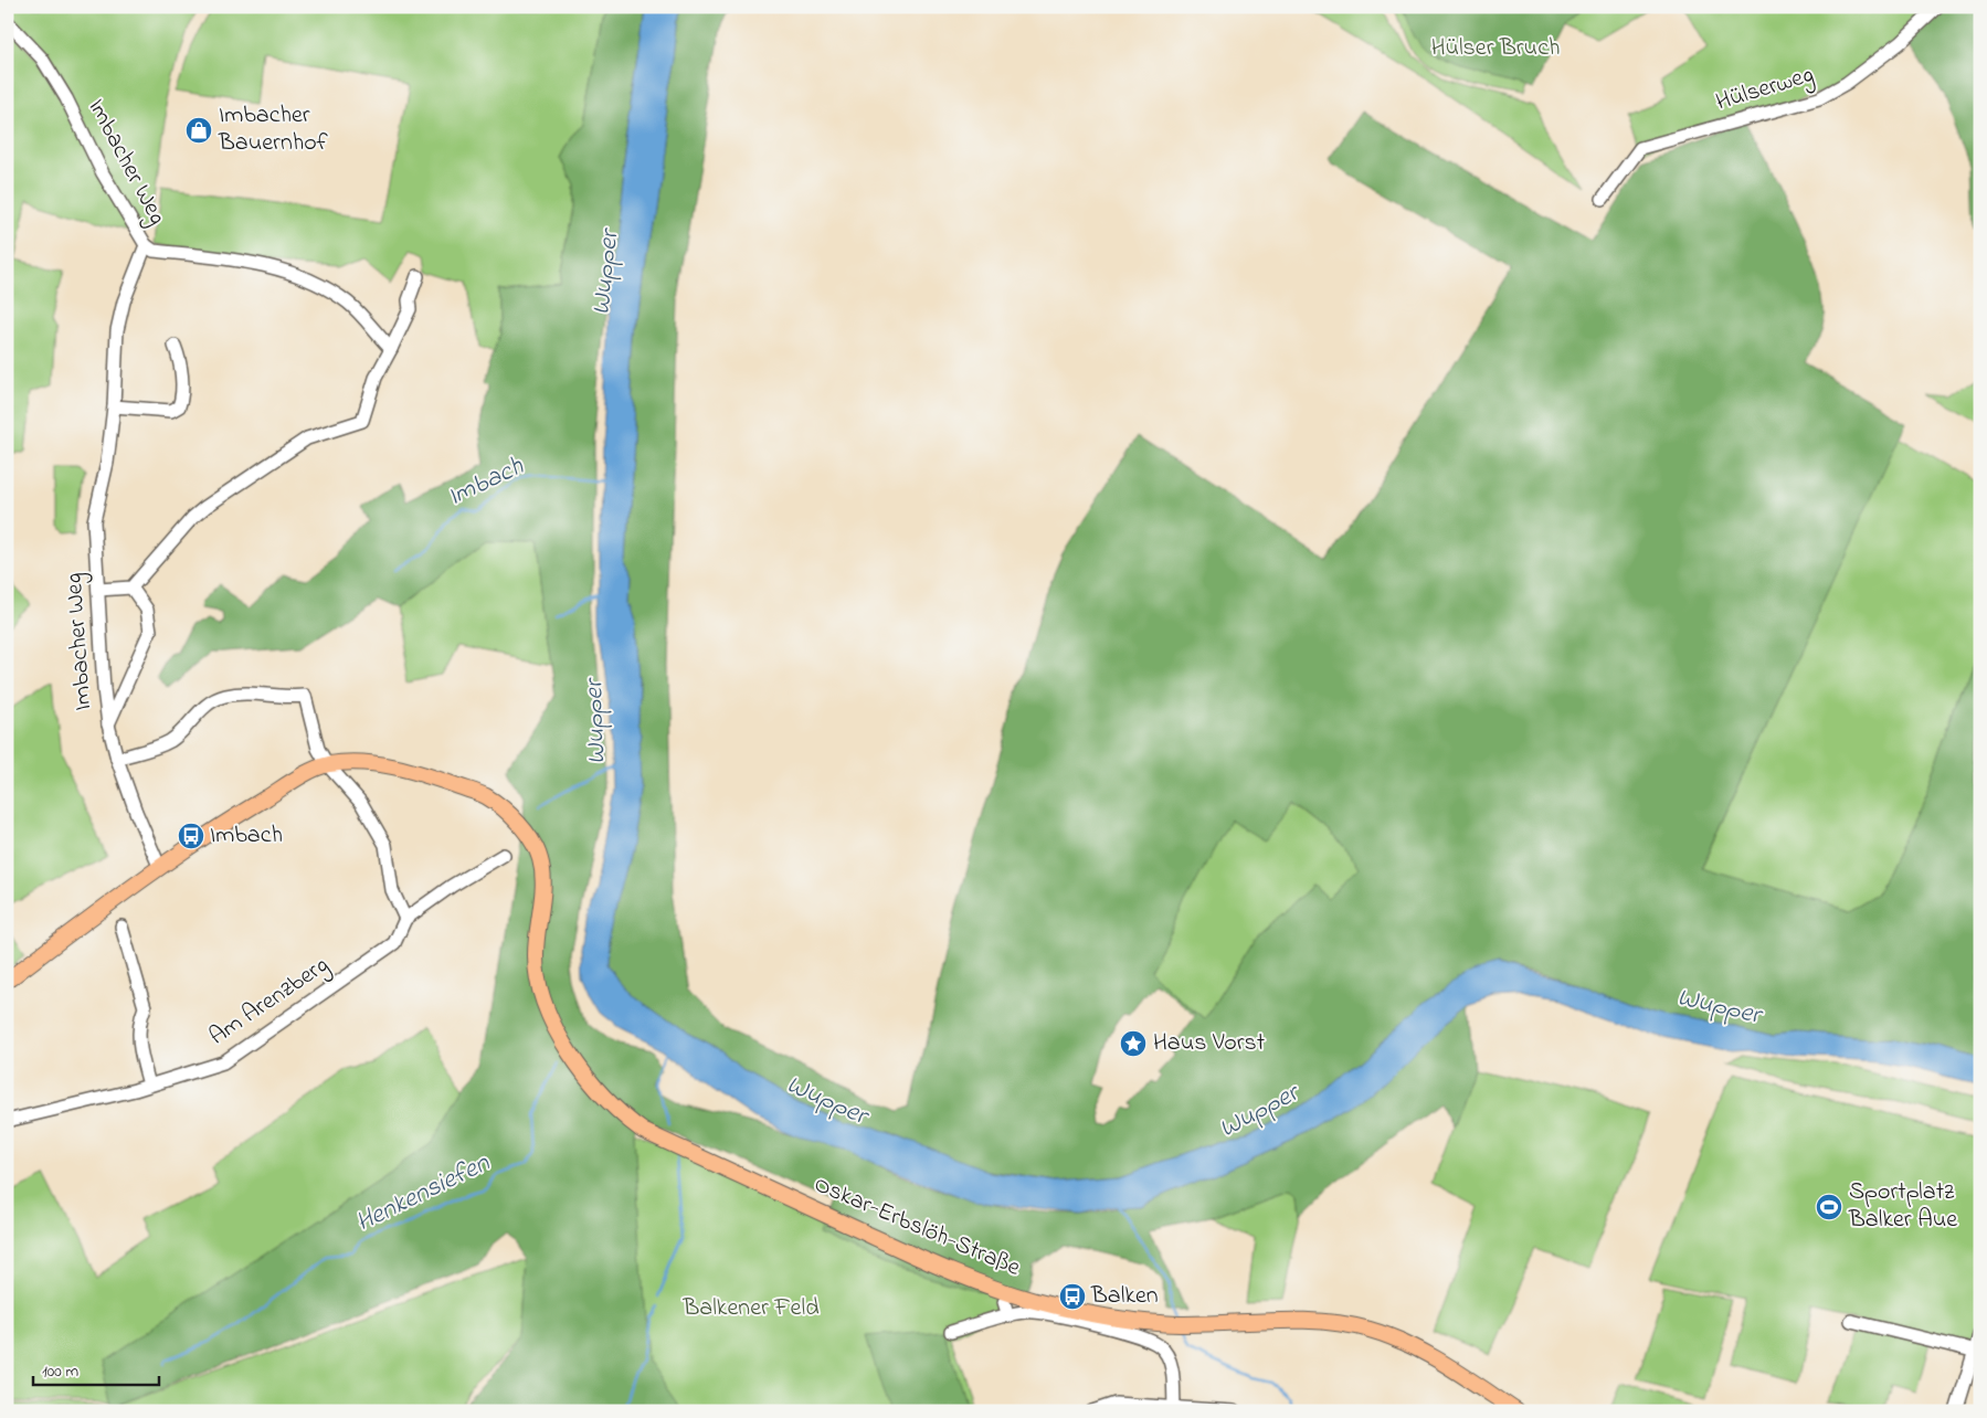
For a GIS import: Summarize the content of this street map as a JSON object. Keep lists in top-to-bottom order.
{
  "streets": {
    "main road": ["Oskar-Erbslöh-Straße"],
    "street": ["Hülserweg", "Imbacher Weg", "Am Arenzberg"]
  },
  "water": ["Wupper", "Imbach", "Henkensiefen"],
  "parks": ["Hülser Bruch", "Balkener Feld"],
  "places": {
    "shop": ["Imbacher Bauernhof"],
    "bus stop": ["Imbach", "Balken"],
    "place": ["Haus Vorst"],
    "sports": ["Sportplatz Balker Aue"]
  },
  "scale_bar": "100 m"
}
